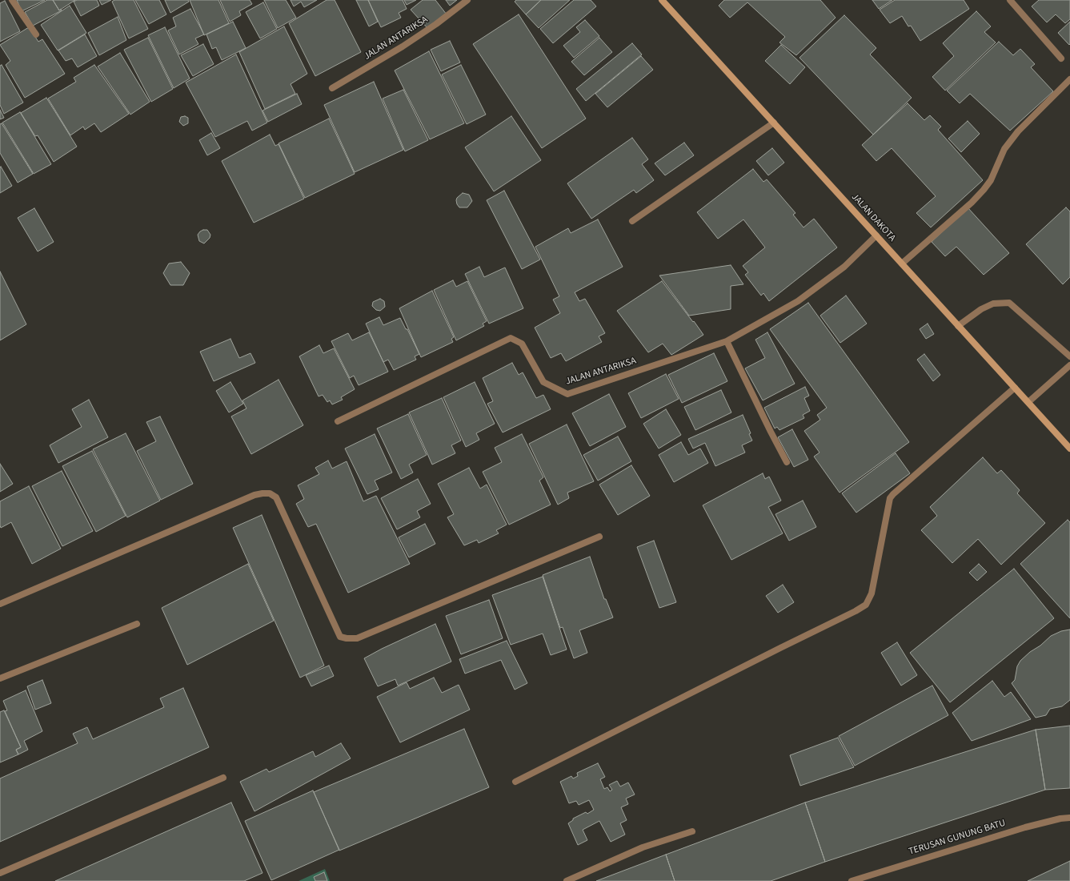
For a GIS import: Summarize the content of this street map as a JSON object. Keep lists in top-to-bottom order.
{
  "streets": {
    "main road": ["JALAN DAKOTA"],
    "street": ["JALAN ANTARIKSA", "TERUSAN GUNUNG BATU"]
  },
  "crossings": [
    ["JALAN ANTARIKSA", "JALAN DAKOTA"]
  ]
}
